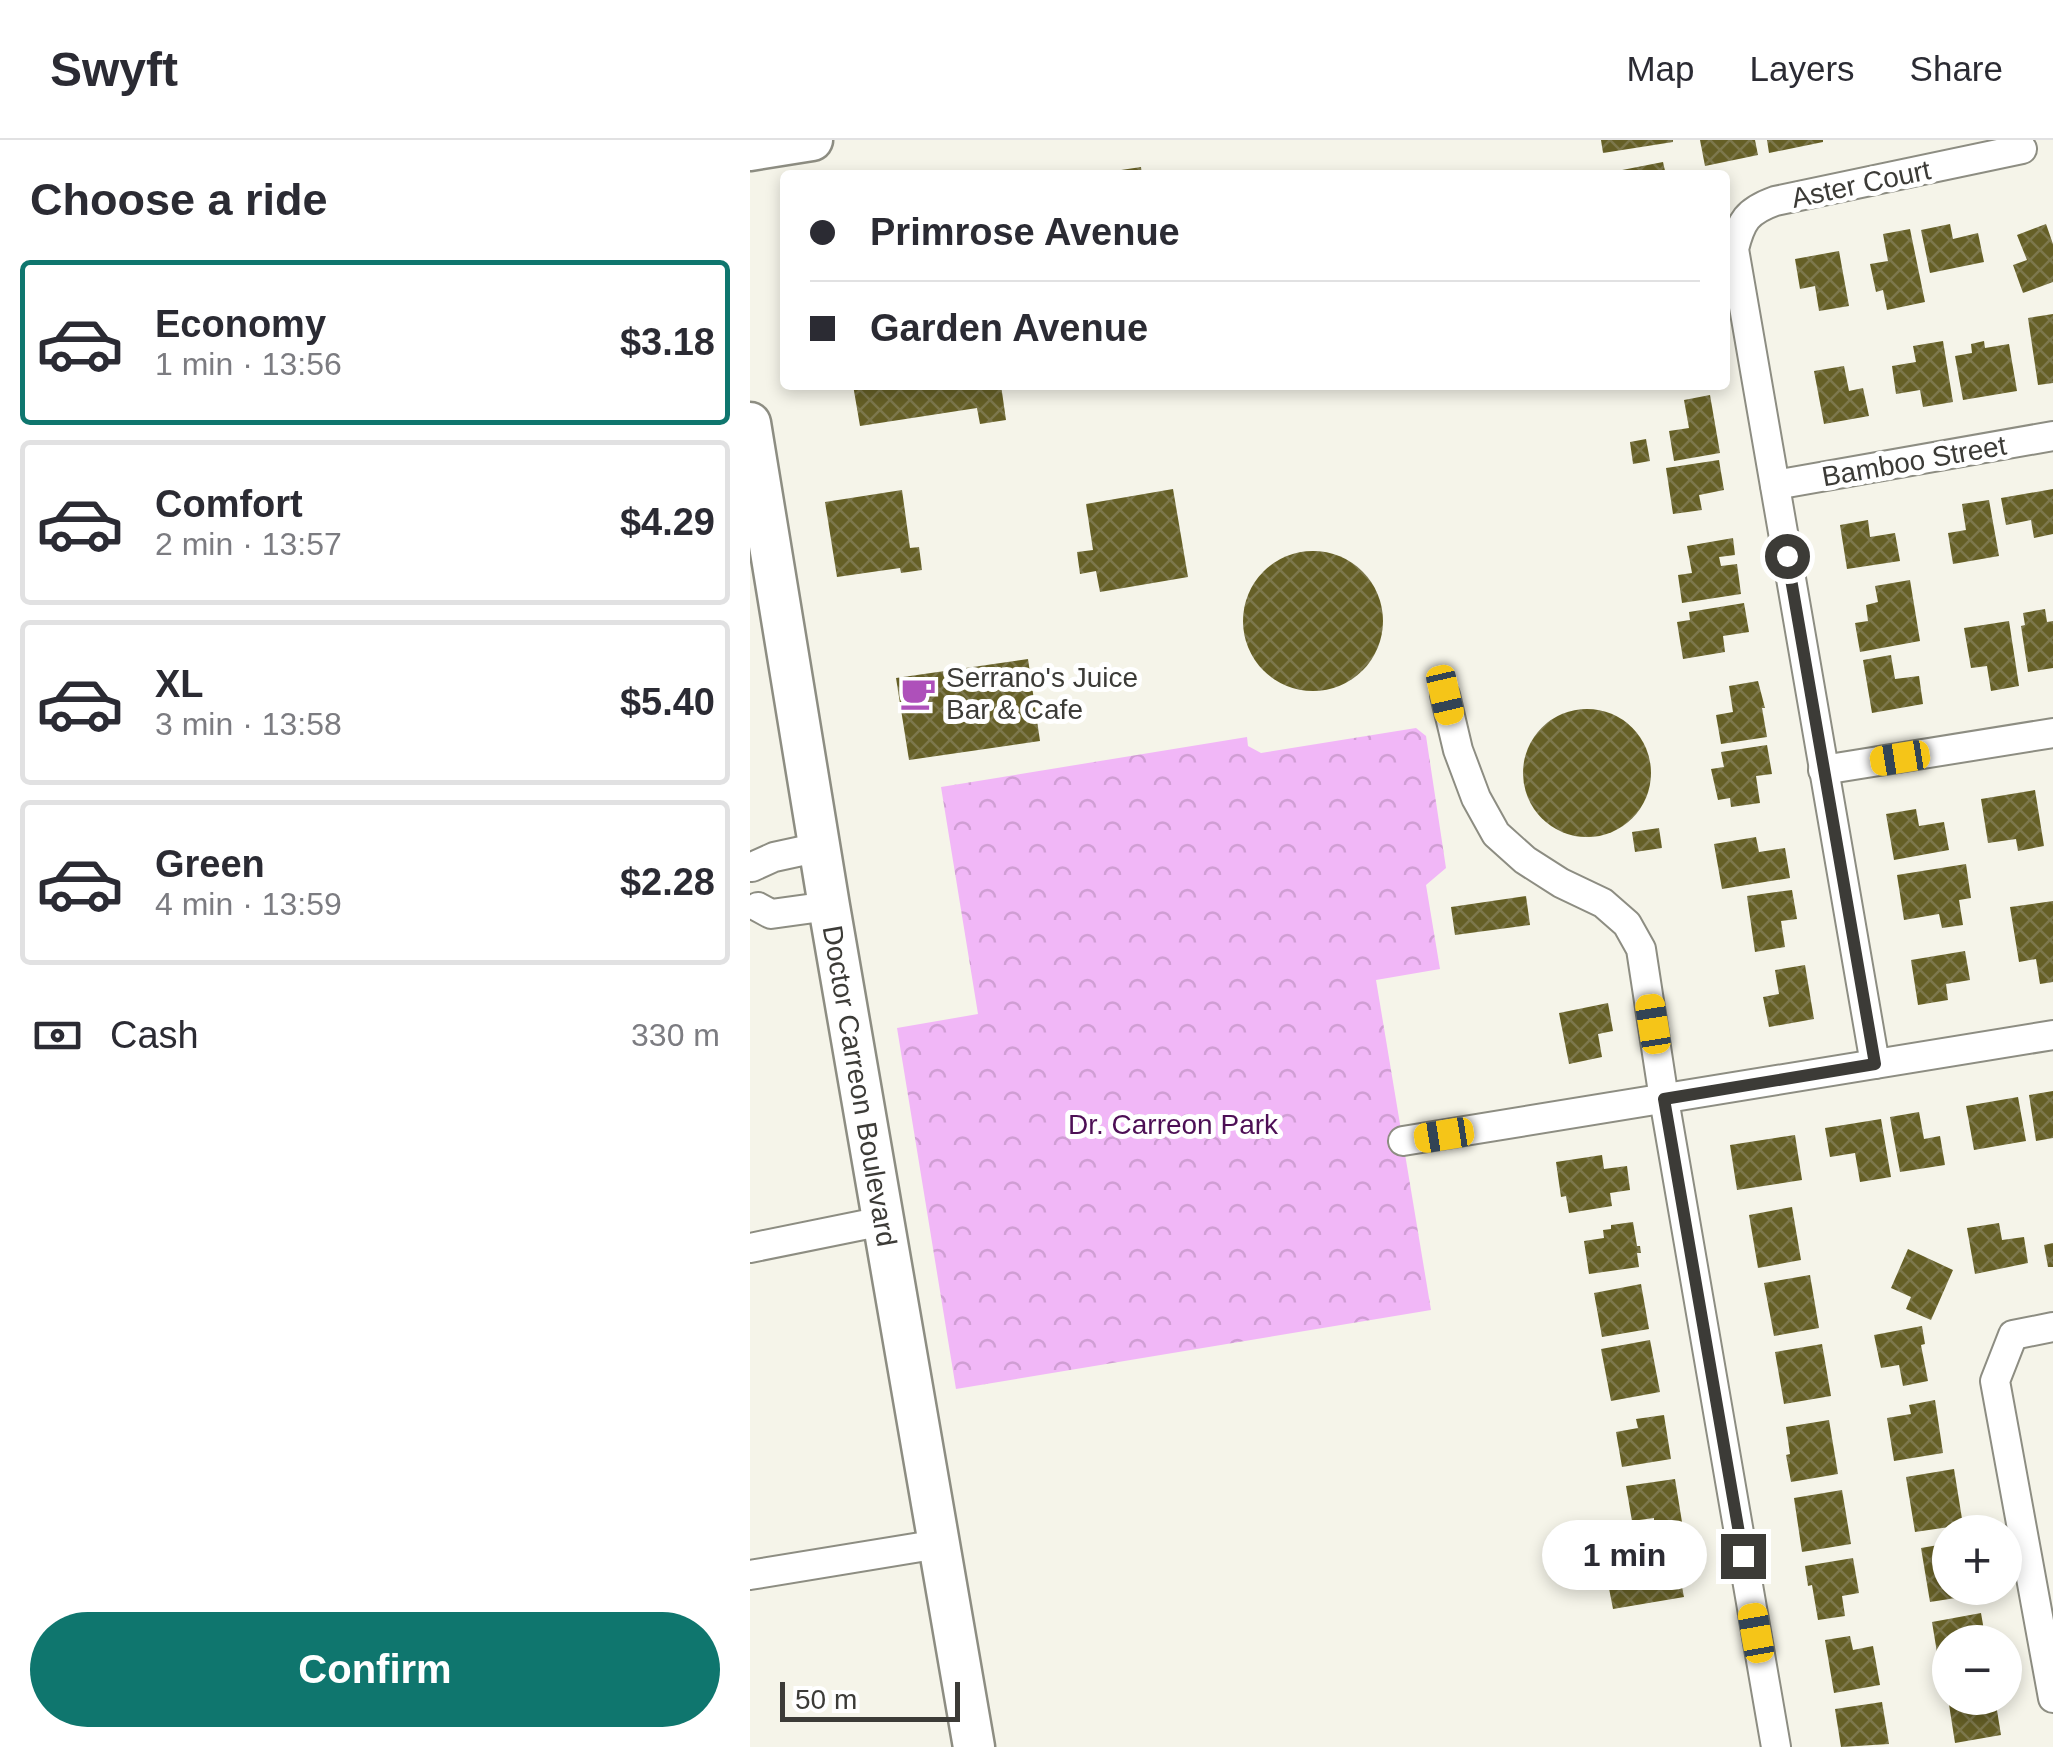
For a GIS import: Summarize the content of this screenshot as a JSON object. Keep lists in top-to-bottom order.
{
  "streets": {
    "main road": ["Doctor Carreon Boulevard"],
    "street": ["Aster Court", "Bamboo Street"]
  },
  "crossings": [
    ["Aster Court", "Bamboo Street"]
  ],
  "parks": ["Dr. Carreon Park"],
  "places": {
    "cafe": ["Serrano's Juice Bar & Cafe"]
  },
  "scale_bar": "50 m",
  "page": {
    "header": "Swyft",
    "nav": ["Map", "Layers", "Share"],
    "heading": "Choose a ride",
    "banner": ["Primrose Avenue", "Garden Avenue"],
    "list": [
      {
        "name": "Economy",
        "note": "1 min · 13:56",
        "value": "$3.18"
      },
      {
        "name": "Comfort",
        "note": "2 min · 13:57",
        "value": "$4.29"
      },
      {
        "name": "XL",
        "note": "3 min · 13:58",
        "value": "$5.40"
      },
      {
        "name": "Green",
        "note": "4 min · 13:59",
        "value": "$2.28"
      }
    ],
    "pay": ["Cash", "330 m"],
    "map_buttons": ["+", "−"],
    "bubble": "1 min",
    "buttons": "Confirm",
    "scale": "50 m"
  }
}
